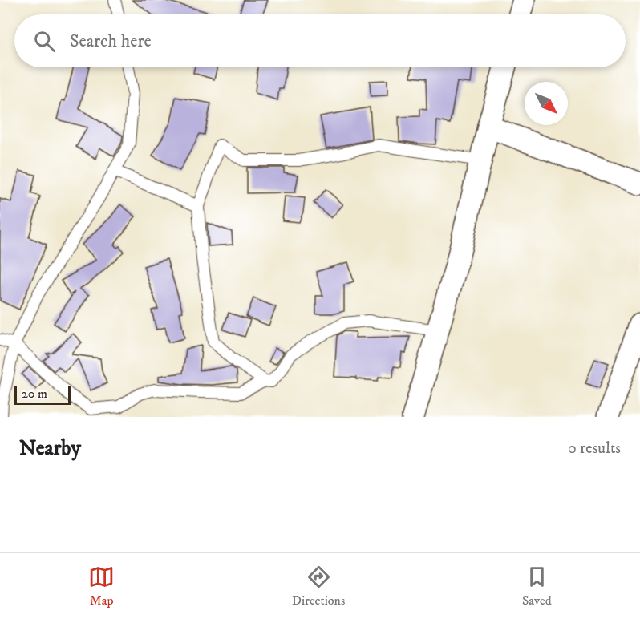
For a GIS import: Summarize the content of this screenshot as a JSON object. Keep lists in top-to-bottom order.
{
  "scale_bar": "20 m",
  "north": "bottom right",
  "page": {
    "search": "Search here",
    "scale": "20 m",
    "heading": ["Nearby", "0 results"],
    "nav": ["Map", "Directions", "Saved"]
  }
}
